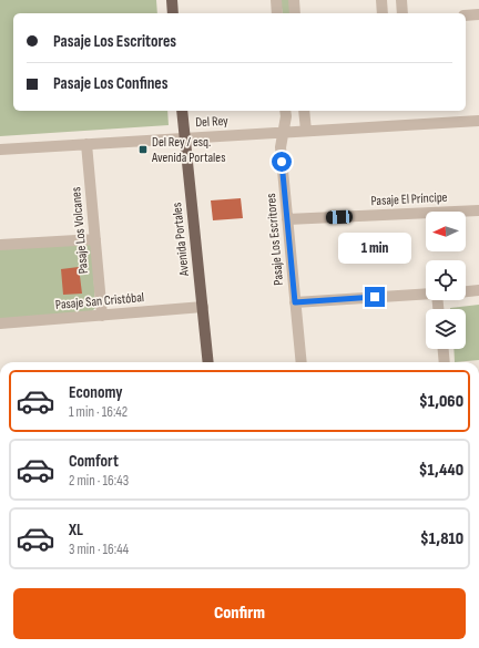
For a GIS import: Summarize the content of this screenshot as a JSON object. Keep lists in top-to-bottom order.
{
  "streets": {
    "main road": ["Avenida Portales"],
    "street": [
      "Del Rey",
      "Pasaje El Príncipe",
      "Pasaje Los Volcanes",
      "Pasaje Los Escritores",
      "Pasaje San Cristóbal"
    ]
  },
  "crossings": [
    ["Del Rey", "Pasaje Los Volcanes"],
    ["Del Rey", "Avenida Portales"],
    ["Del Rey", "Pasaje Los Escritores"],
    ["Pasaje El Príncipe", "Pasaje Los Escritores"],
    ["Pasaje Los Volcanes", "Pasaje San Cristóbal"],
    ["Avenida Portales", "Pasaje San Cristóbal"]
  ],
  "places": {
    "transit": ["Del Rey / esq. Avenida Portales"]
  },
  "north": "left",
  "page": {
    "banner": ["Pasaje Los Escritores", "Pasaje Los Confines"],
    "bubble": "1 min",
    "list": [
      {
        "name": "Economy",
        "note": "1 min · 16:42",
        "value": "$1,060"
      },
      {
        "name": "Comfort",
        "note": "2 min · 16:43",
        "value": "$1,440"
      },
      {
        "name": "XL",
        "note": "3 min · 16:44",
        "value": "$1,810"
      }
    ],
    "buttons": "Confirm"
  }
}
